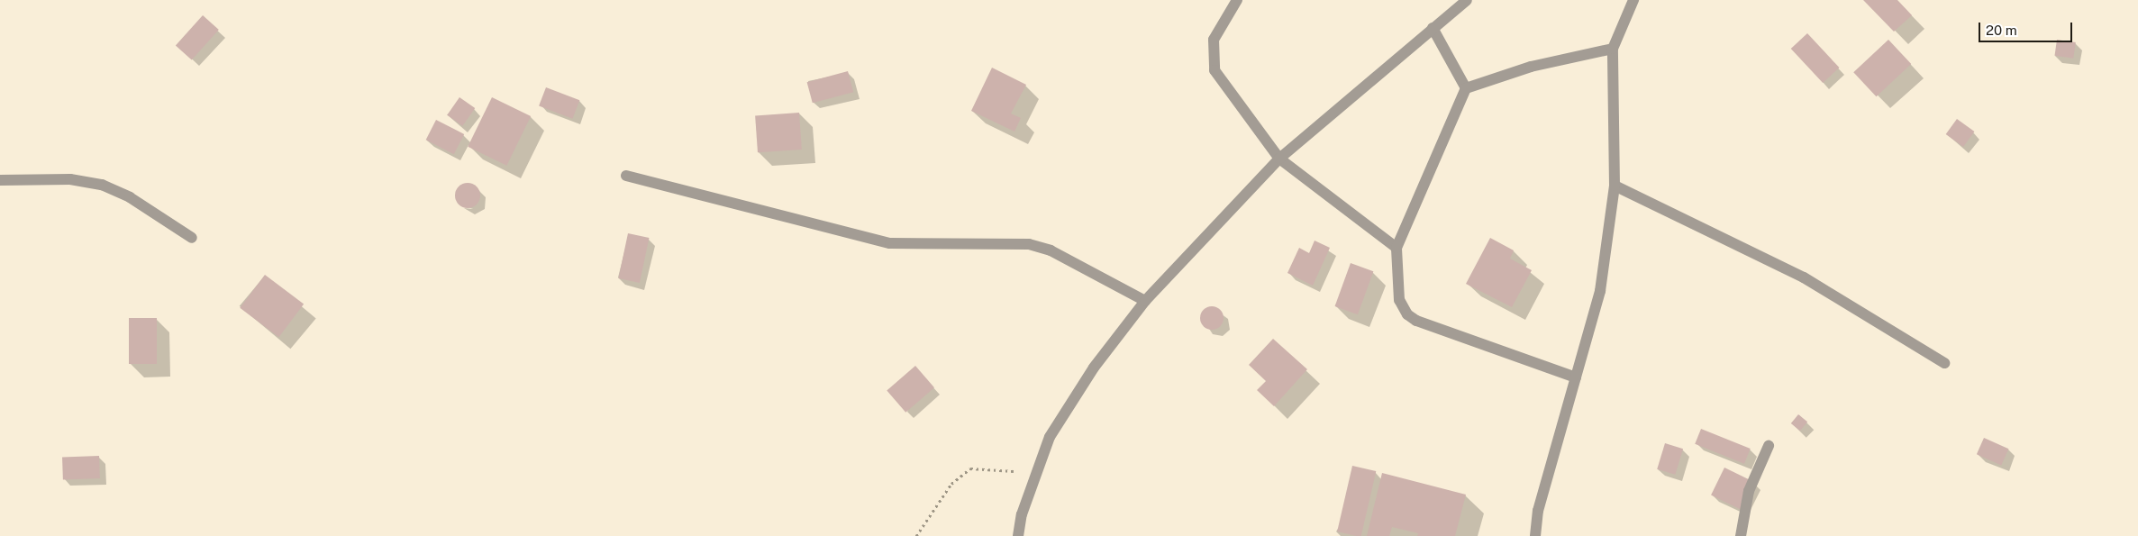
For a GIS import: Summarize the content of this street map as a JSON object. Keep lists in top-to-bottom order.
{
  "scale_bar": "20 m"
}
